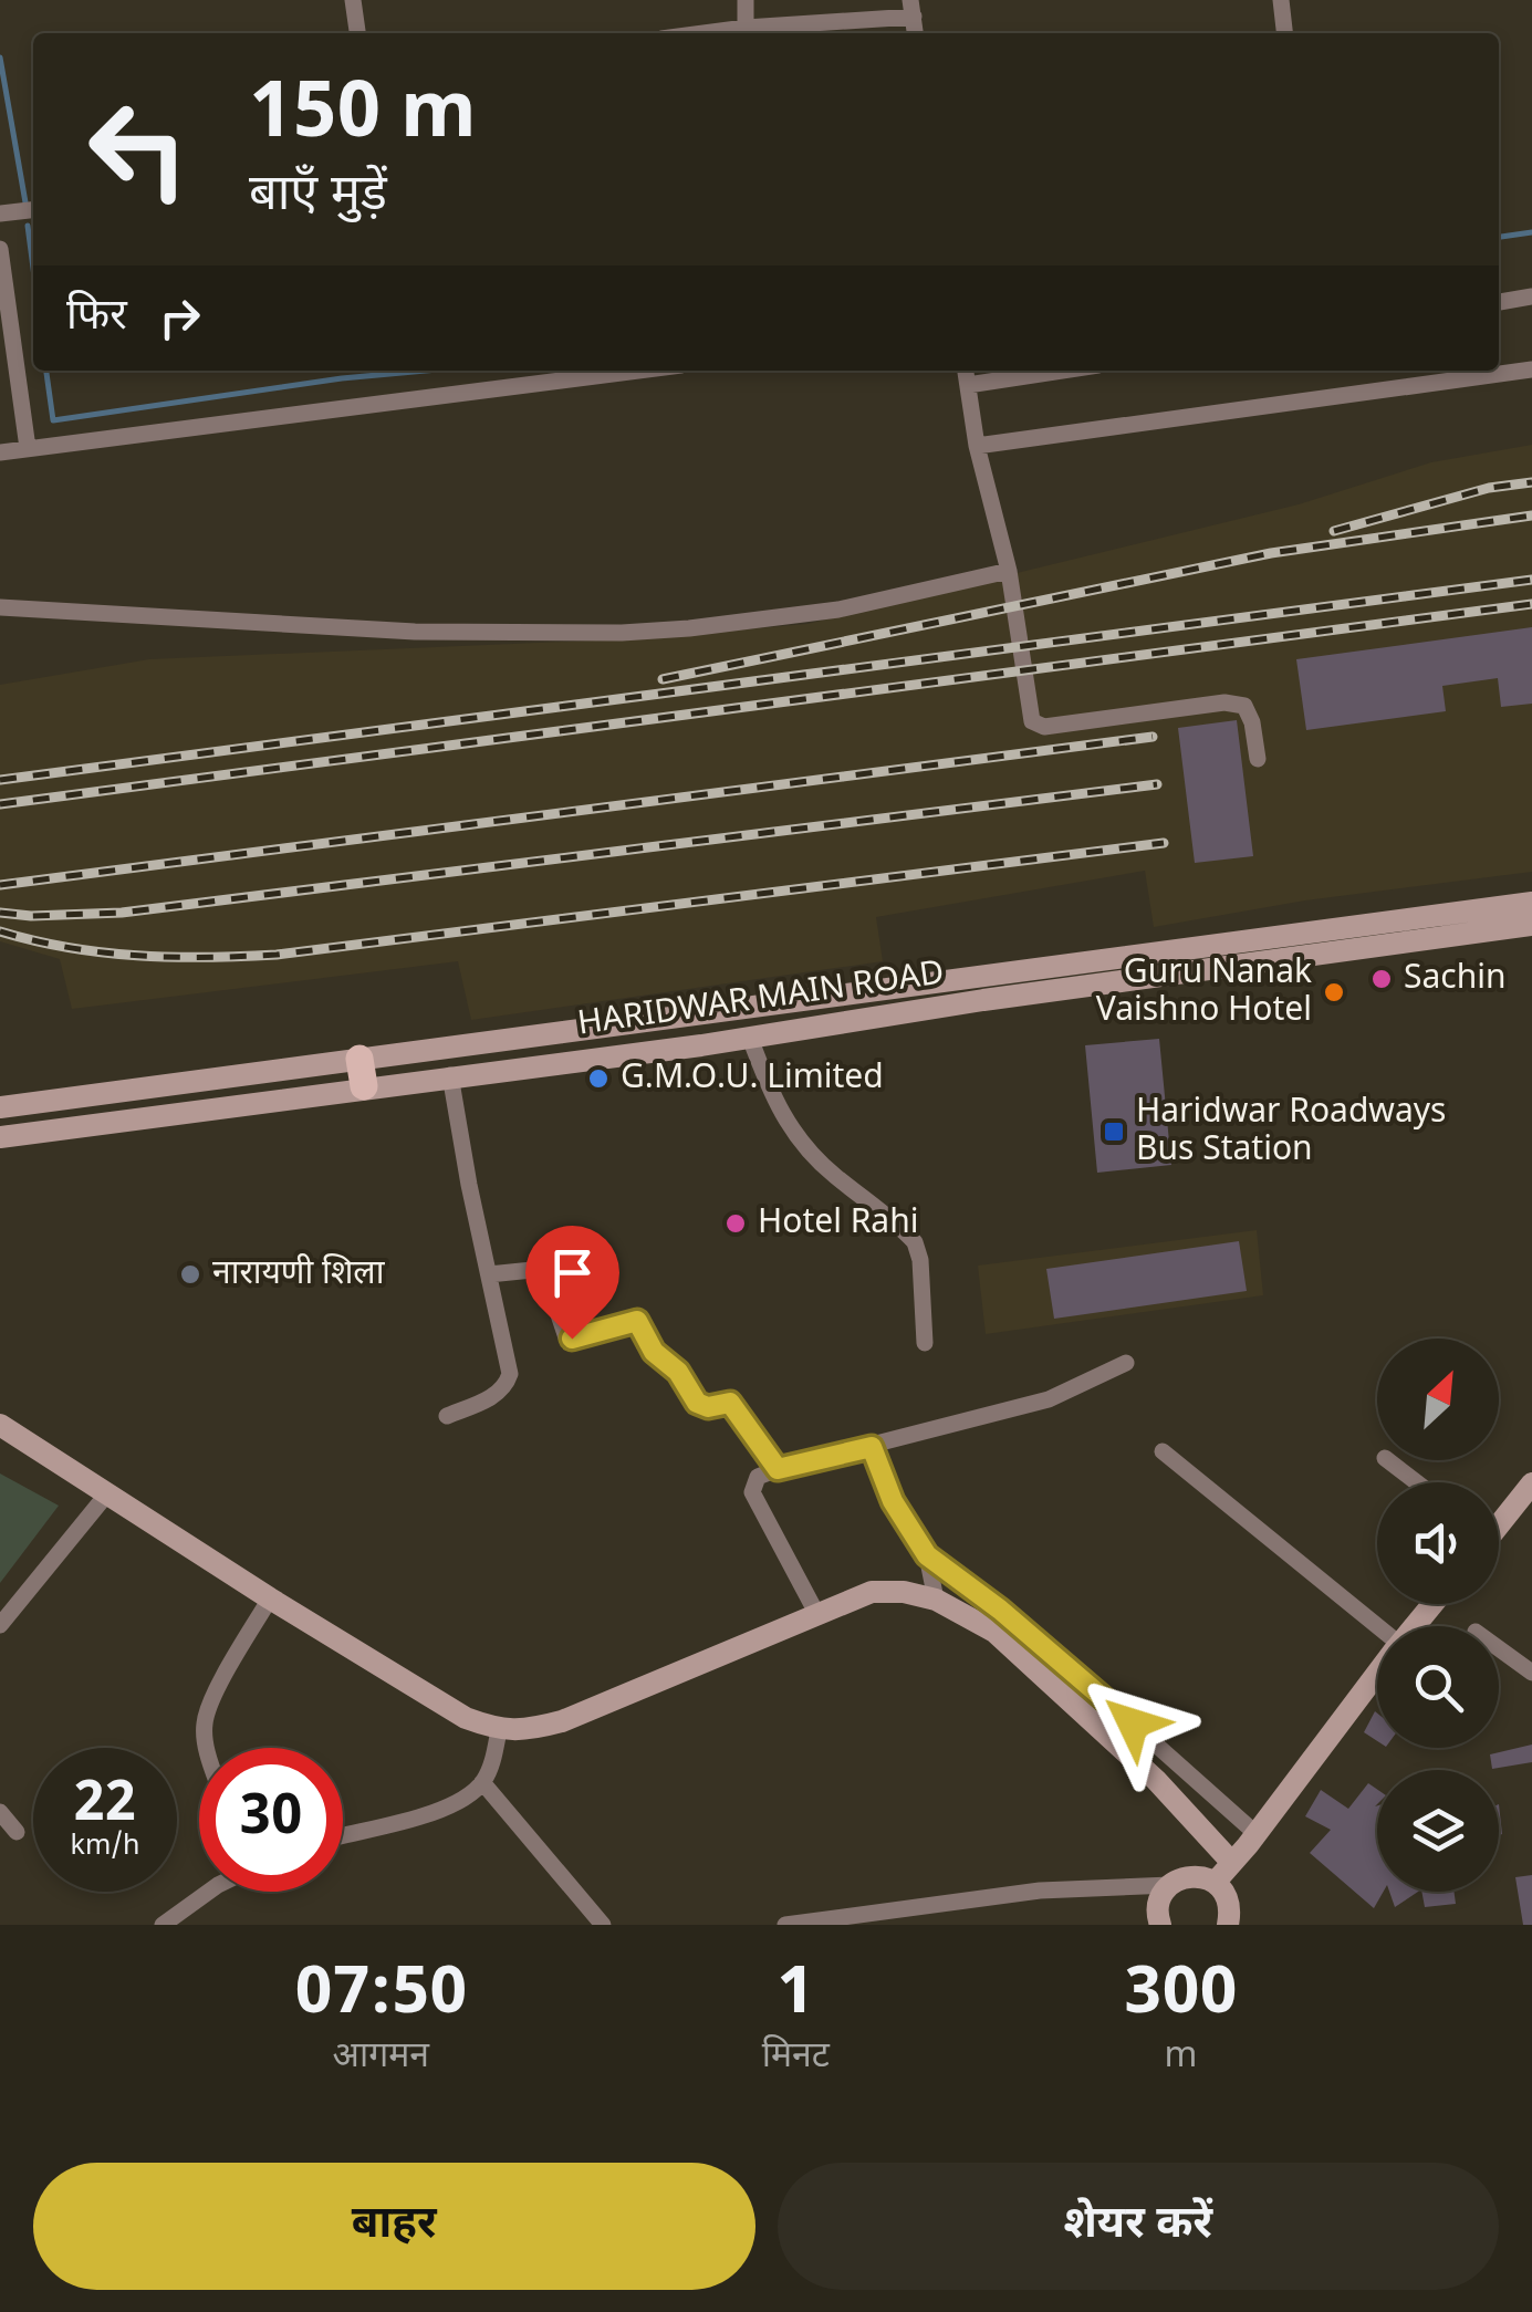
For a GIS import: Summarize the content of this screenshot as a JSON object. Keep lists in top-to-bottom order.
{
  "streets": {
    "main road": ["HARIDWAR MAIN ROAD"]
  },
  "places": {
    "other": [
      "Sachin",
      "Guru Nanak Vaishno Hotel",
      "G.M.O.U. Limited",
      "Hotel Rahi",
      "नारायणी शिला"
    ],
    "transit": ["Haridwar Roadways Bus Station"]
  },
  "north": "top right",
  "page": {
    "turn": ["150 m", "बाएँ मुड़ें"],
    "then": "फिर",
    "speed": "22 km/h",
    "limit": "30",
    "eta": [
      "07:50",
      "आगमन",
      "1",
      "मिनट",
      "300",
      "m"
    ],
    "buttons": ["बाहर", "शेयर करें"]
  }
}
